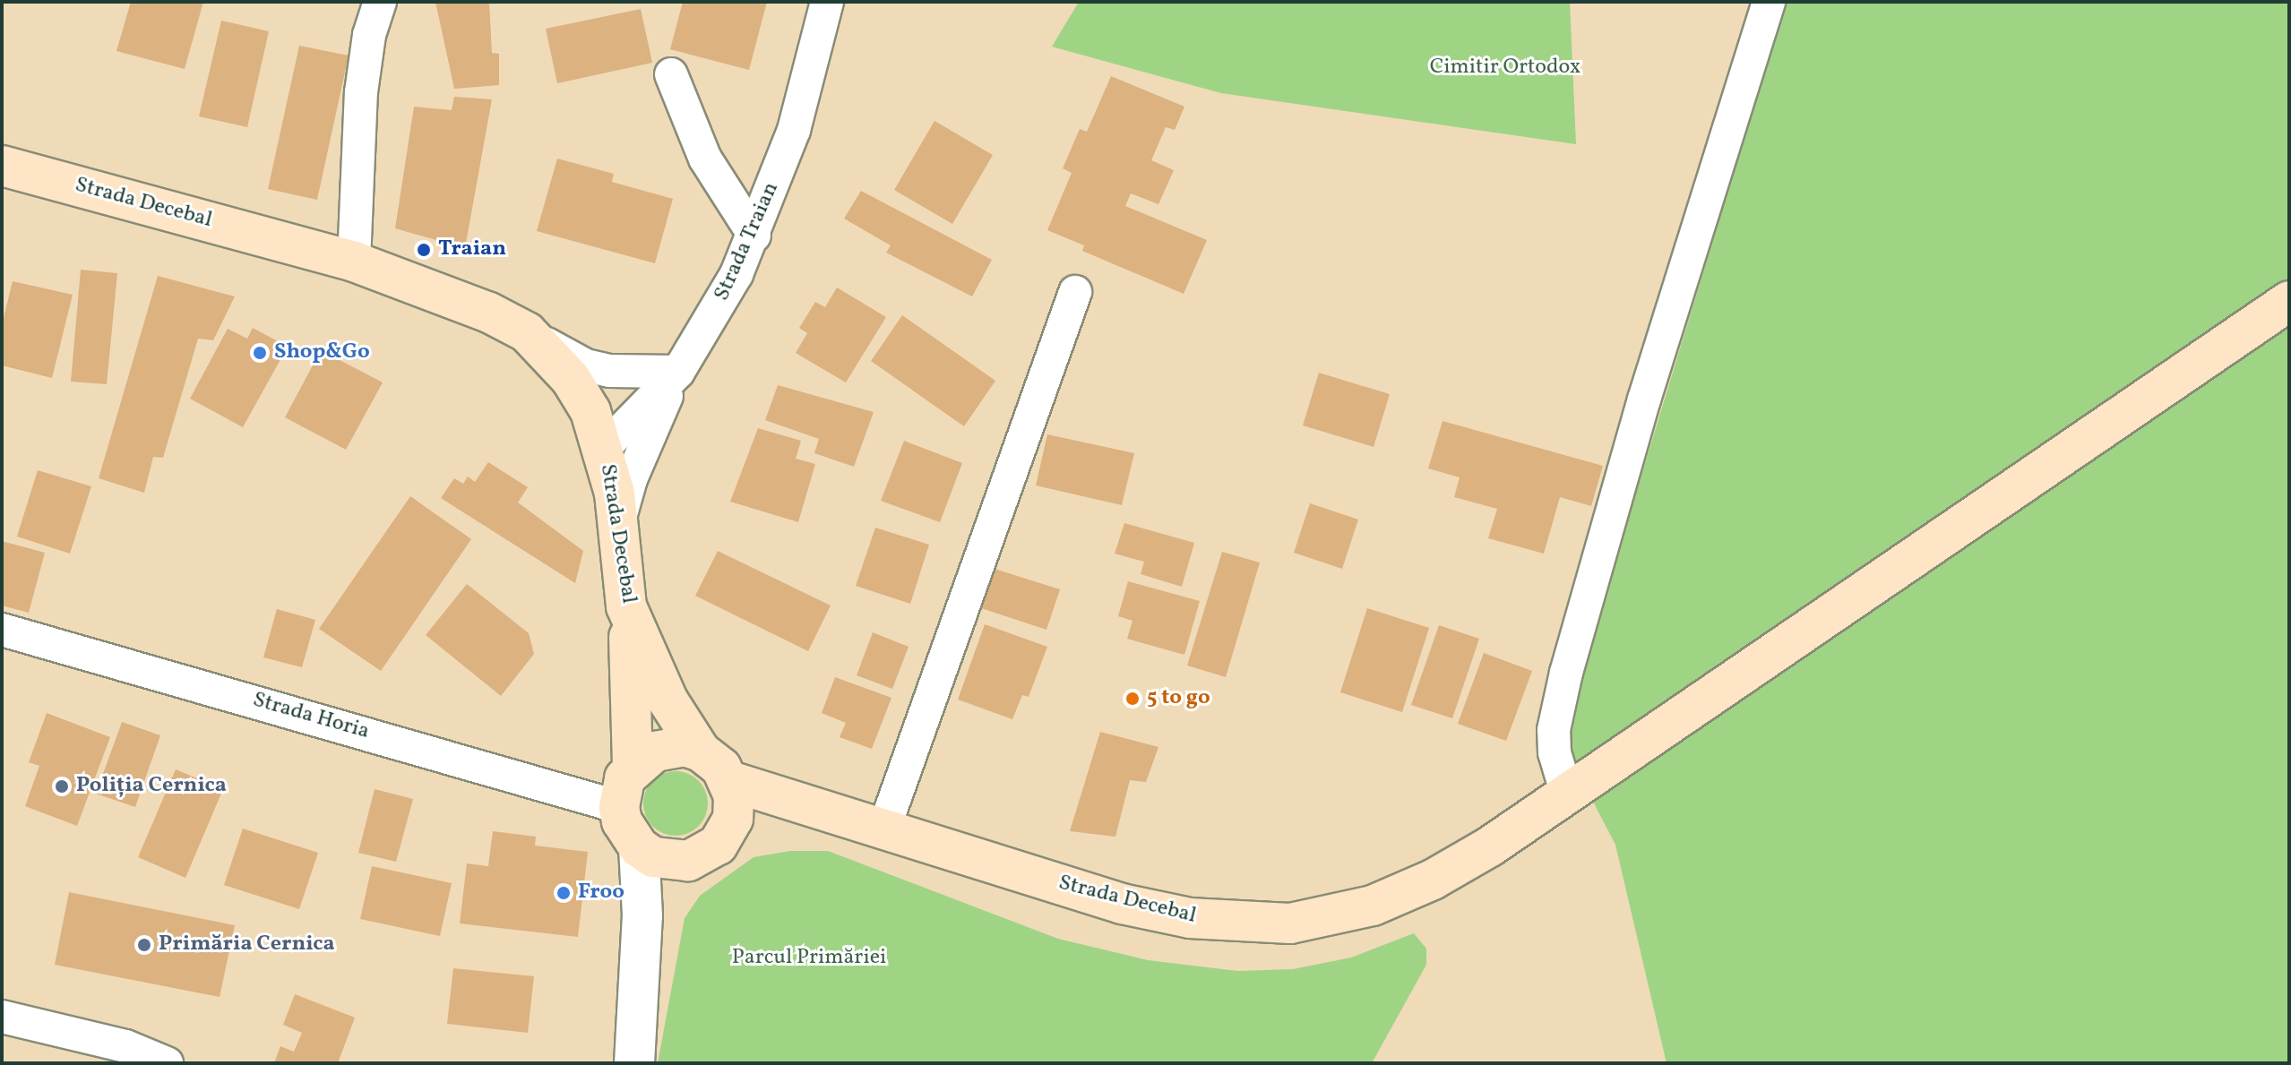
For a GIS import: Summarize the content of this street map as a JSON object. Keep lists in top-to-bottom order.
{
  "streets": {
    "main road": ["Strada Decebal"],
    "street": ["Strada Traian", "Strada Horia"]
  },
  "crossings": [
    ["Strada Decebal", "Strada Traian"],
    ["Strada Decebal", "Strada Horia"]
  ],
  "parks": ["Cimitir Ortodox", "Parcul Primăriei"],
  "places": [
    "Traian",
    "Shop&Go",
    "5 to go",
    "Poliția Cernica",
    "Froo",
    "Primăria Cernica"
  ]
}
